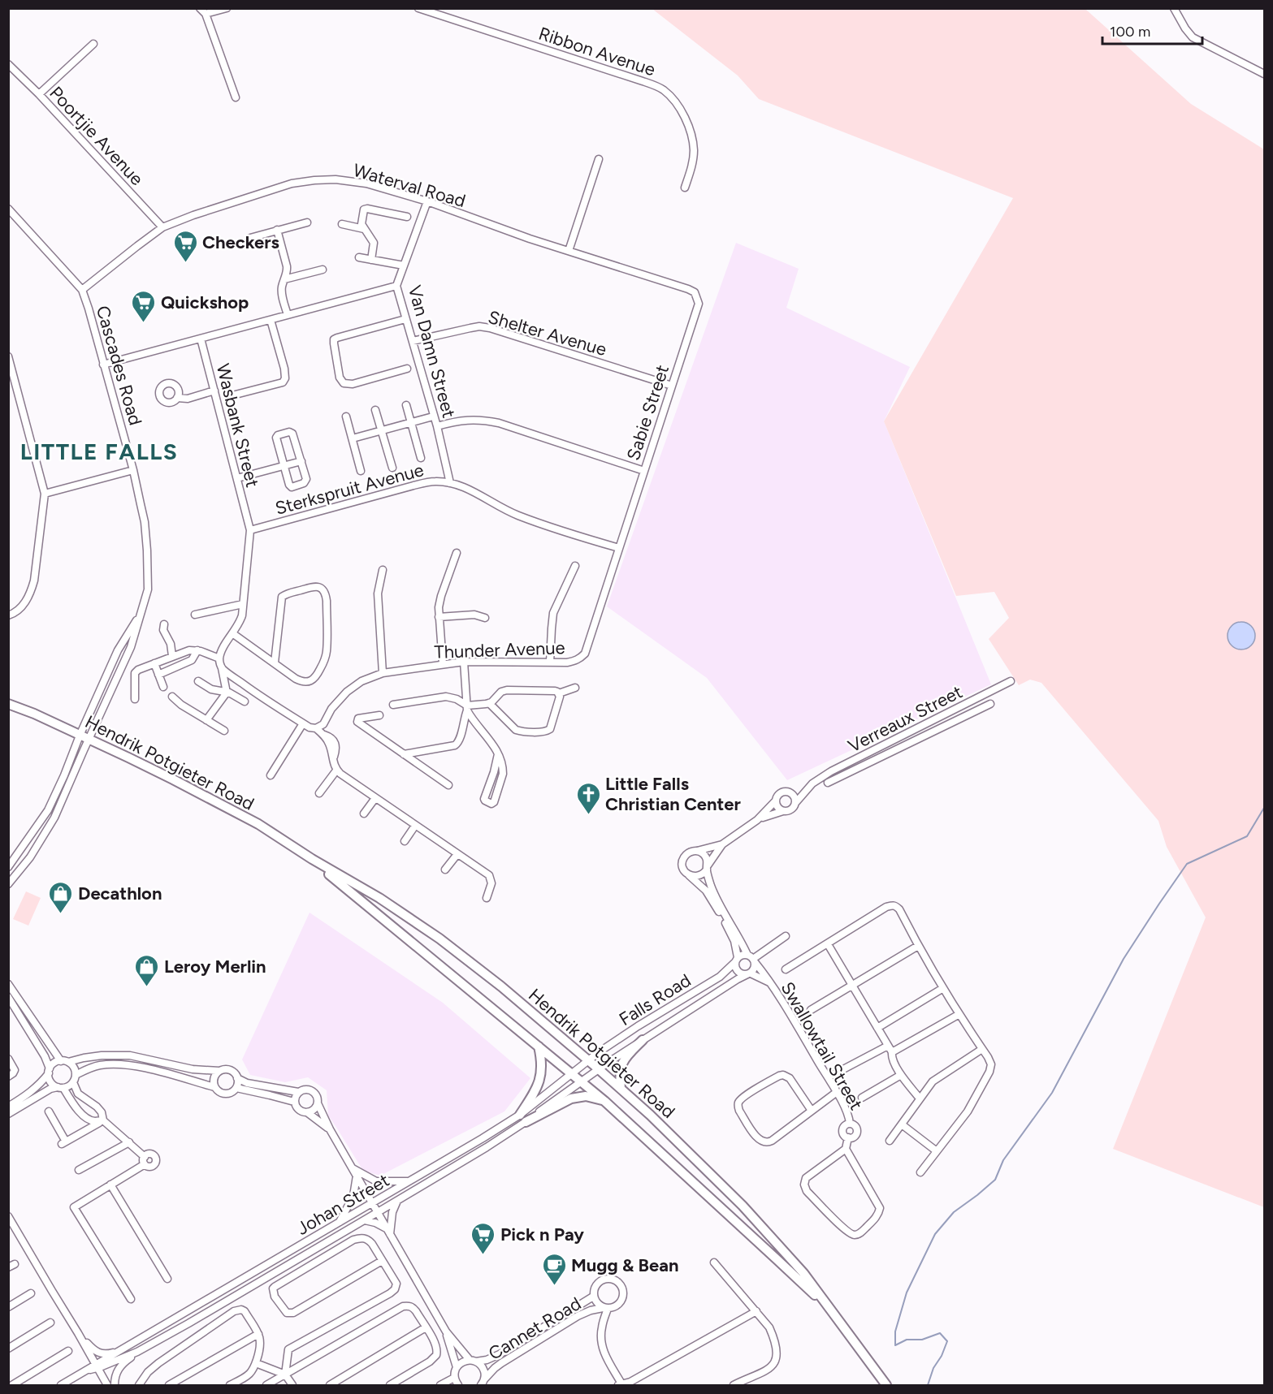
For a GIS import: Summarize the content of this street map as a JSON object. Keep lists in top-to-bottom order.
{
  "streets": {
    "main road": ["Hendrik Potgieter Road"],
    "street": [
      "Ribbon Avenue",
      "Poortjie Avenue",
      "Waterval Road",
      "Shelter Avenue",
      "Van Damn Street",
      "Cascades Road",
      "Sabie Street",
      "Wasbank Street",
      "Sterkspruit Avenue",
      "Thunder Avenue",
      "Verreaux Street",
      "Falls Road",
      "Swallowtail Street",
      "Johan Street",
      "Cannet Road"
    ]
  },
  "crossings": [
    ["Poortjie Avenue", "Waterval Road"],
    ["Waterval Road", "Van Damn Street"],
    ["Waterval Road", "Cascades Road"],
    ["Waterval Road", "Sabie Street"],
    ["Shelter Avenue", "Van Damn Street"],
    ["Shelter Avenue", "Sabie Street"],
    ["Van Damn Street", "Sterkspruit Avenue"],
    ["Cascades Road", "Hendrik Potgieter Road"],
    ["Sabie Street", "Sterkspruit Avenue"],
    ["Sabie Street", "Thunder Avenue"],
    ["Wasbank Street", "Sterkspruit Avenue"],
    ["Sterkspruit Avenue", "Thunder Avenue"],
    ["Hendrik Potgieter Road", "Falls Road"],
    ["Hendrik Potgieter Road", "Johan Street"],
    ["Falls Road", "Swallowtail Street"],
    ["Falls Road", "Johan Street"]
  ],
  "districts": ["LITTLE FALLS"],
  "places": {
    "supermarket": ["Checkers", "Quickshop", "Pick n Pay"],
    "church": ["Little Falls Christian Center"],
    "shop": ["Decathlon", "Leroy Merlin"],
    "cafe": ["Mugg & Bean"]
  },
  "scale_bar": "100 m"
}
